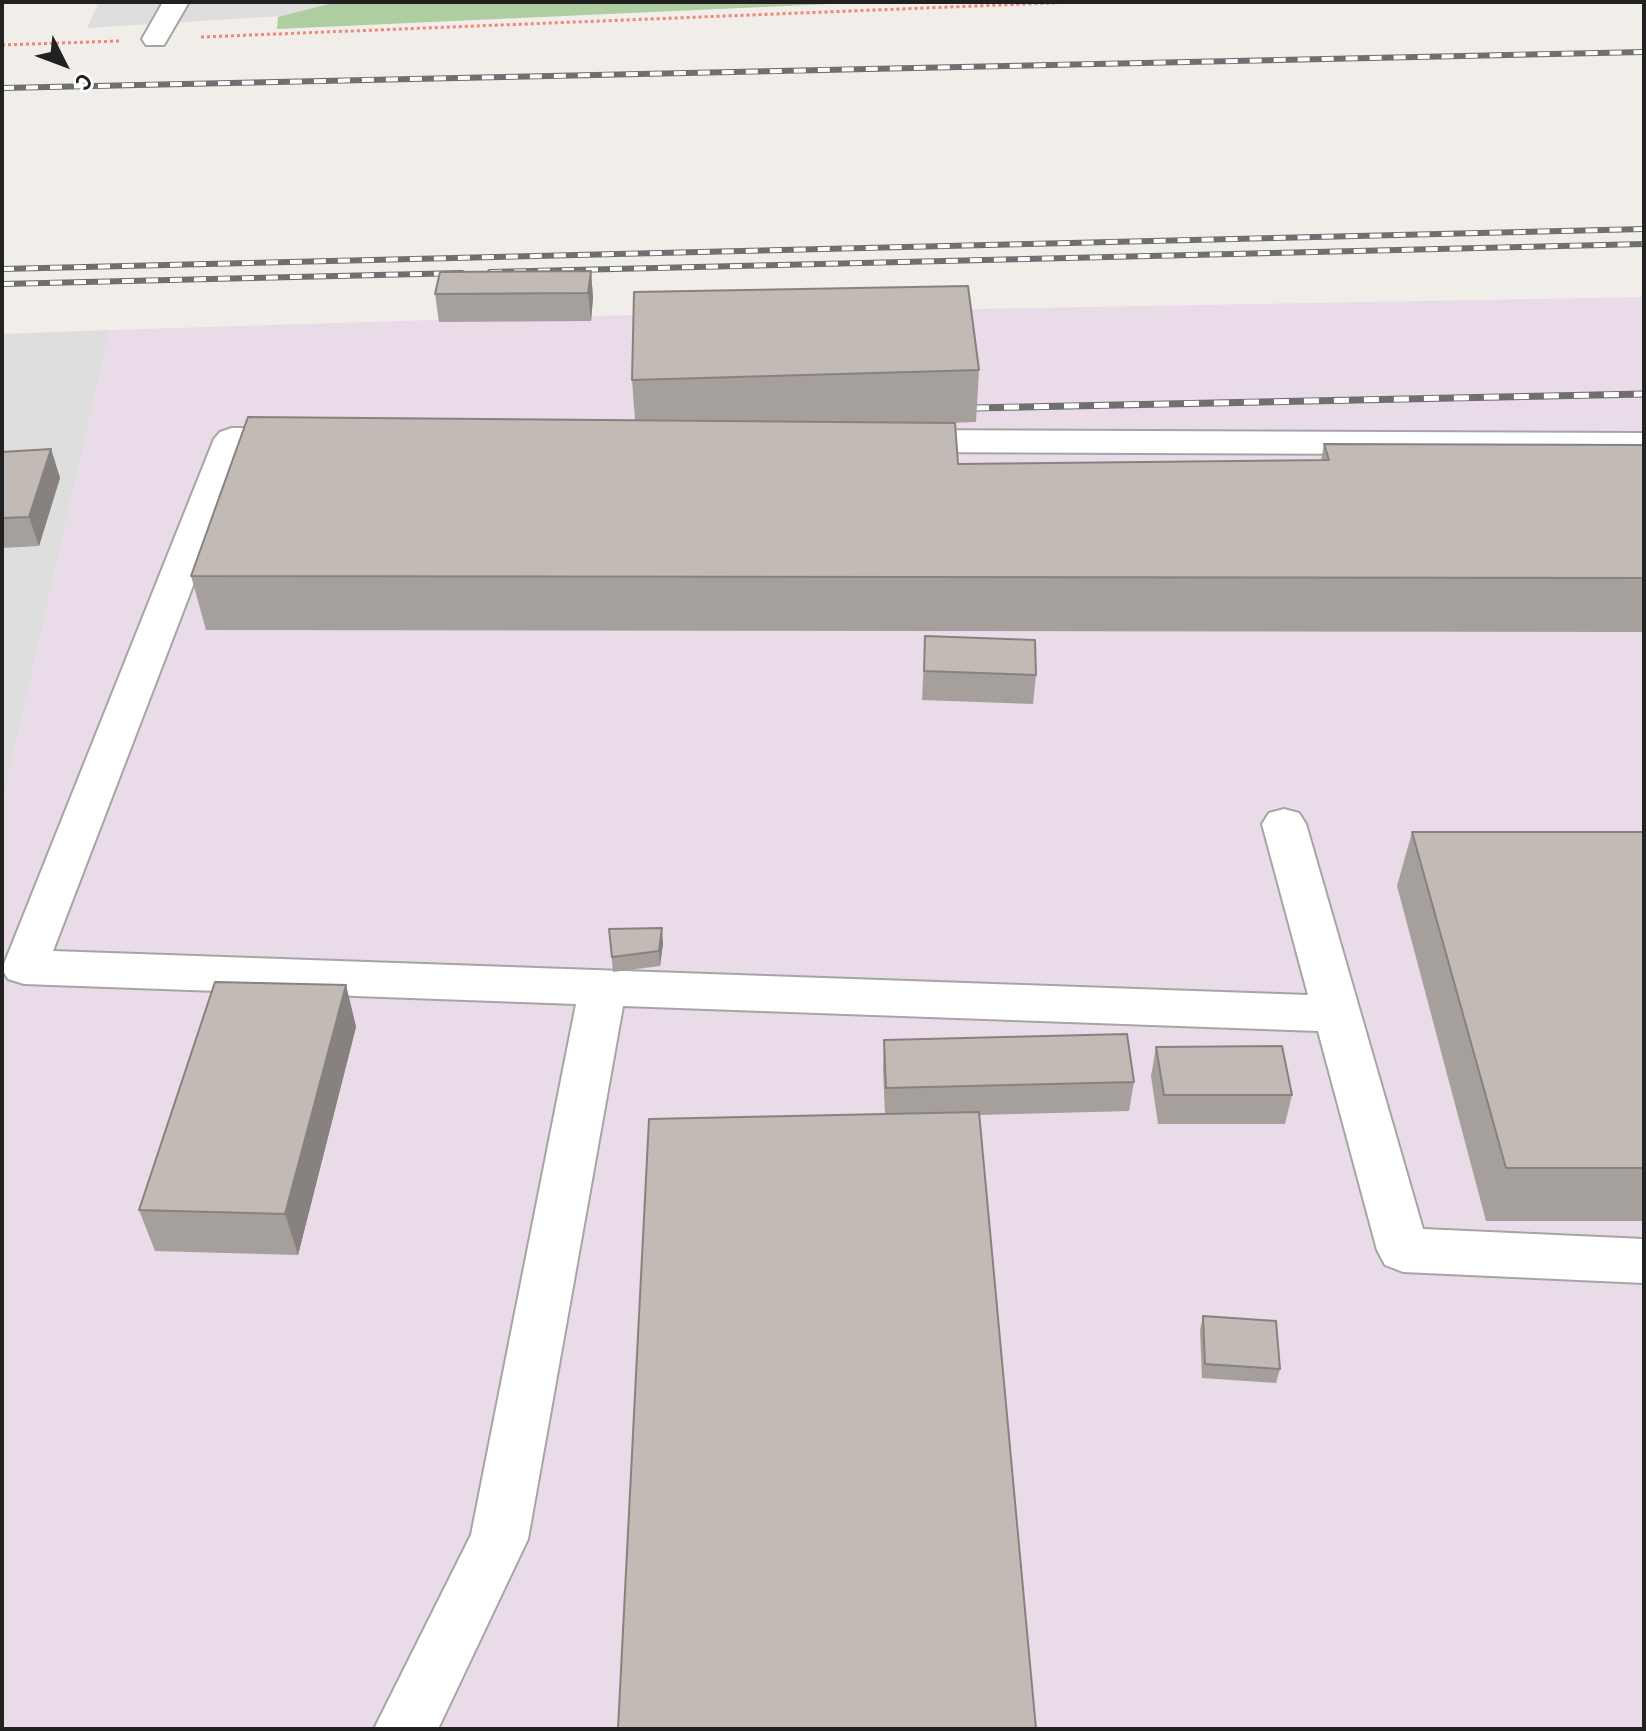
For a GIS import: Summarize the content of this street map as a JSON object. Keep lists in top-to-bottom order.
{
  "north": "bottom right"
}
